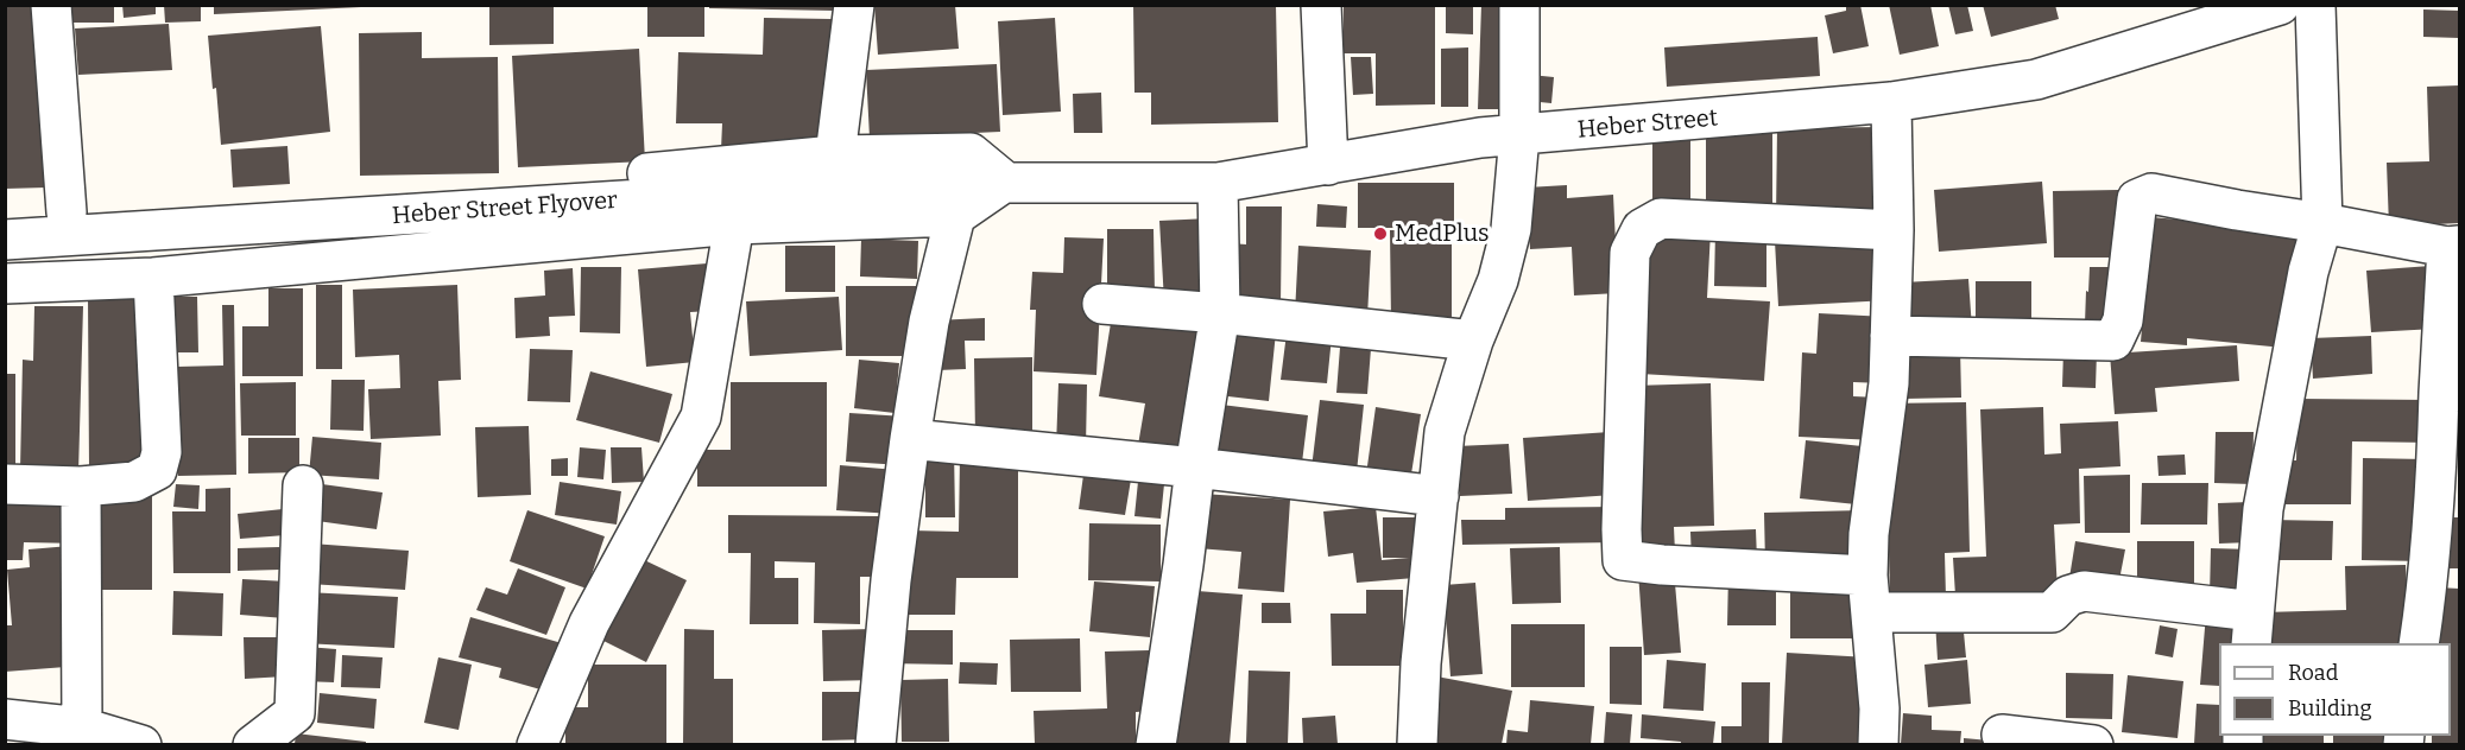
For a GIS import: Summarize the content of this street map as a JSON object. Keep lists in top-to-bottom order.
{
  "streets": {
    "street": ["Heber Street", "Heber Street Flyover"]
  },
  "crossings": [
    ["Heber Street", "Heber Street Flyover"]
  ],
  "places": ["MedPlus"],
  "legend": ["Road", "Building"]
}
